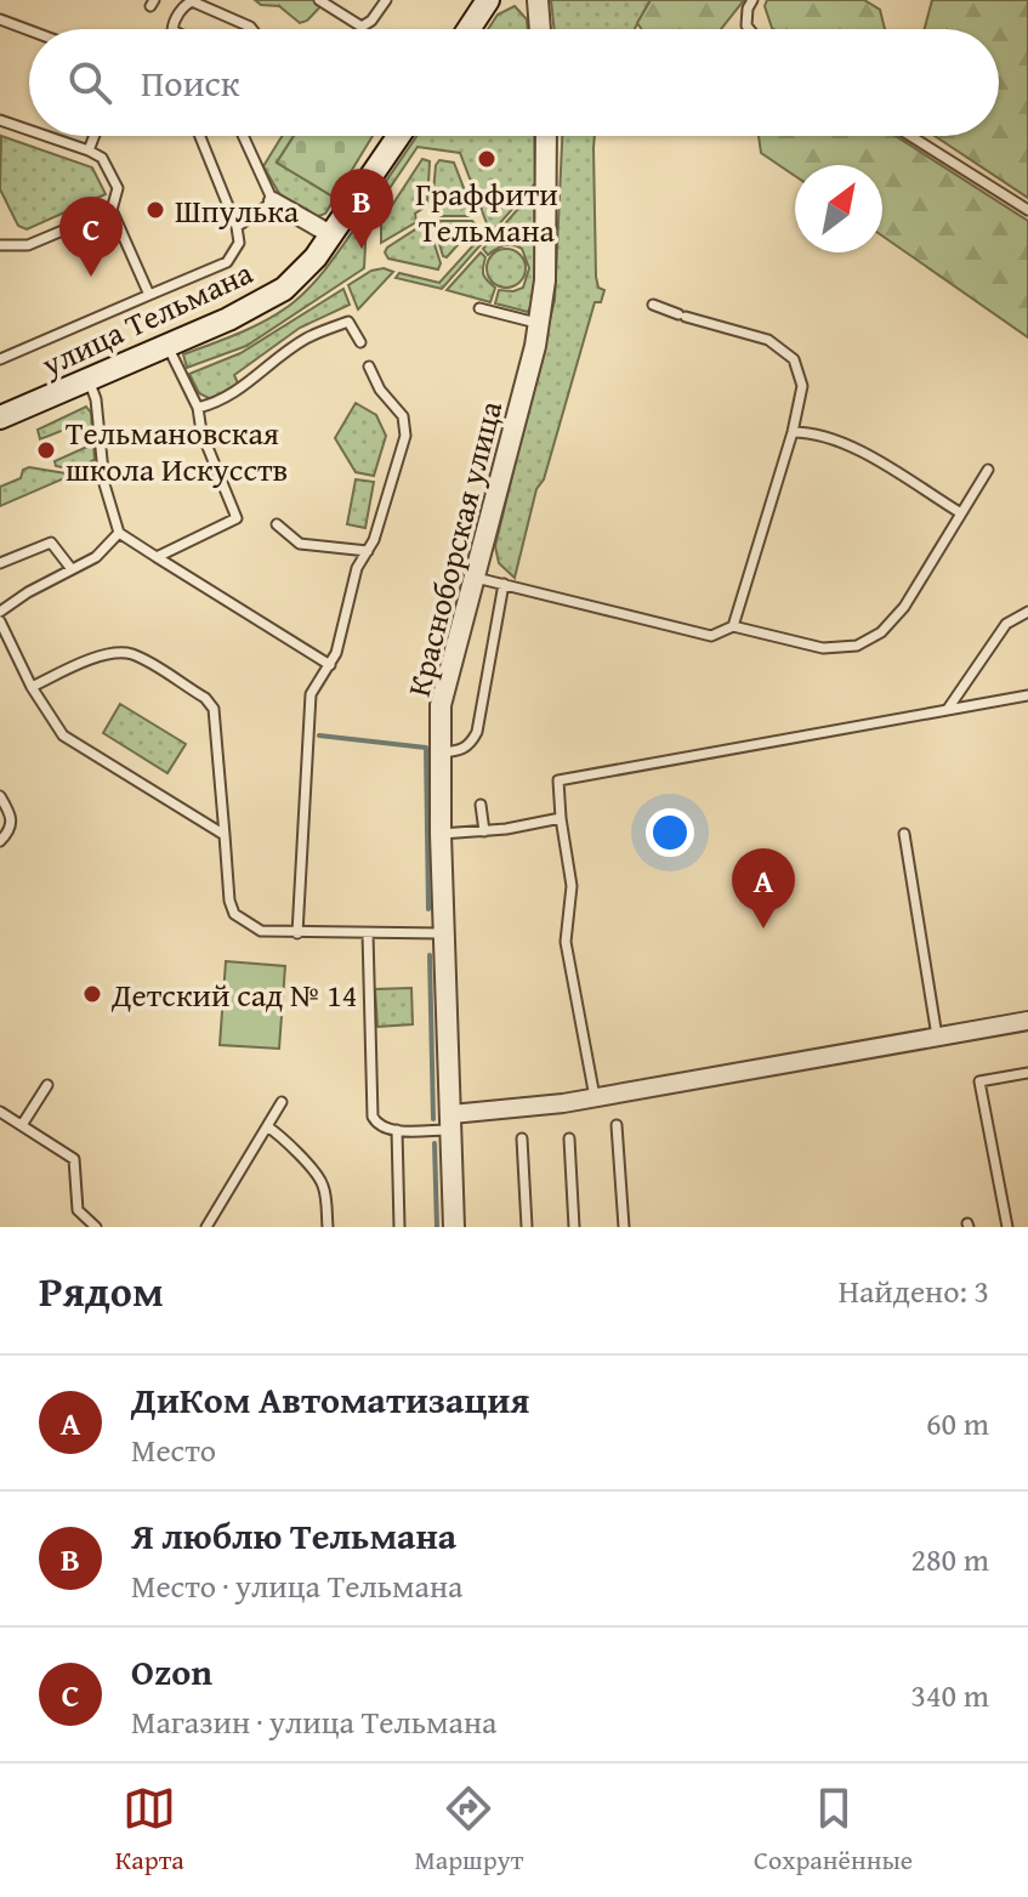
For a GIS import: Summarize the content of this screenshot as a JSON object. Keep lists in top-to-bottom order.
{
  "streets": {
    "main road": ["улица Тельмана"],
    "street": ["Красноборская улица"]
  },
  "places": [
    "Граффити Тельмана",
    "Шпулька",
    "Тельмановская школа Искусств",
    "Детский сад № 14"
  ],
  "north": "top right",
  "page": {
    "search": "Поиск",
    "pins": ["B", "C", "A"],
    "heading": ["Рядом", "Найдено: 3"],
    "list": [
      {
        "mark": "A",
        "name": "ДиКом Автоматизация",
        "note": "Место",
        "value": "60 m"
      },
      {
        "mark": "B",
        "name": "Я люблю Тельмана",
        "note": "Место · улица Тельмана",
        "value": "280 m"
      },
      {
        "mark": "C",
        "name": "Ozon",
        "note": "Магазин · улица Тельмана",
        "value": "340 m"
      }
    ],
    "nav": ["Карта", "Маршрут", "Сохранённые"]
  }
}
